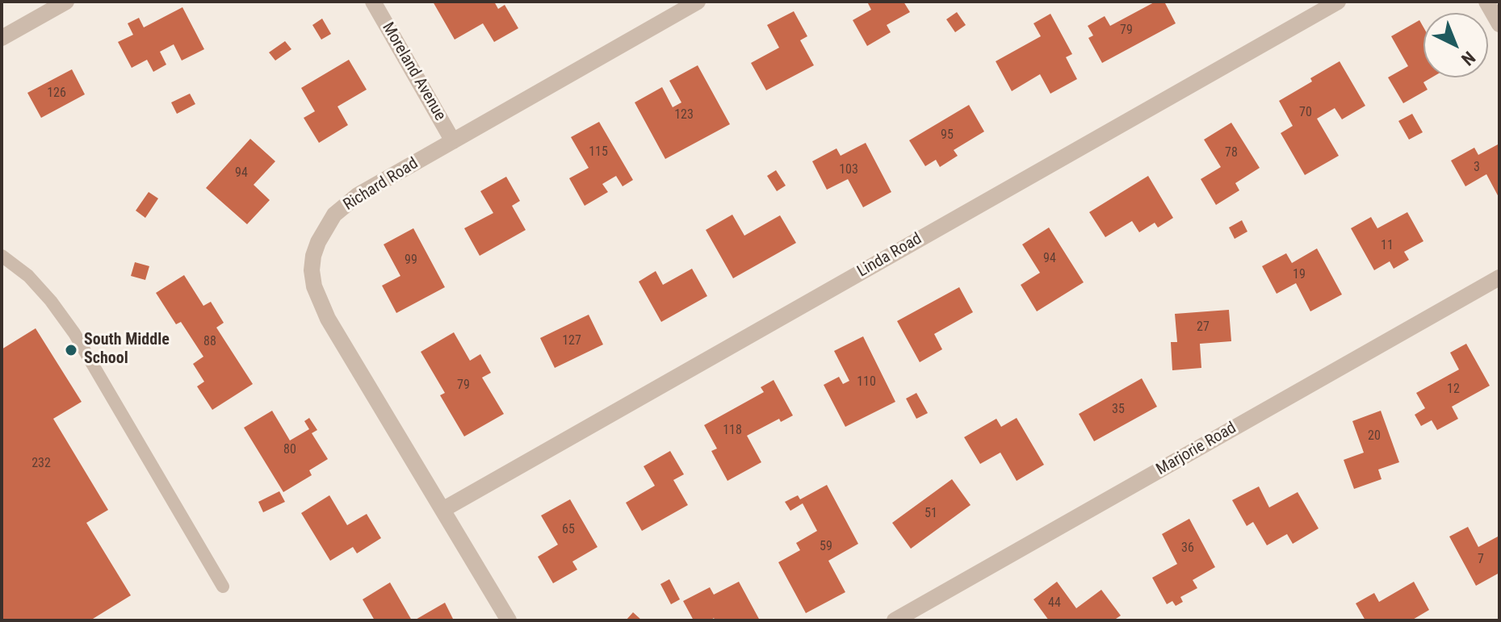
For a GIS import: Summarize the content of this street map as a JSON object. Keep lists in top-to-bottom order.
{
  "streets": {
    "street": [
      "Moreland Avenue",
      "Richard Road",
      "Linda Road",
      "Marjorie Road"
    ]
  },
  "crossings": [
    ["Moreland Avenue", "Richard Road"],
    ["Richard Road", "Linda Road"]
  ],
  "places": ["South Middle School"],
  "house_numbers": [
    "79",
    "126",
    "70",
    "123",
    "95",
    "115",
    "78",
    "3",
    "103",
    "94",
    "11",
    "94",
    "99",
    "19",
    "27",
    "127",
    "88",
    "110",
    "79",
    "12",
    "35",
    "118",
    "20",
    "80",
    "232",
    "51",
    "65",
    "59",
    "36",
    "7",
    "44"
  ],
  "north": "bottom right"
}
